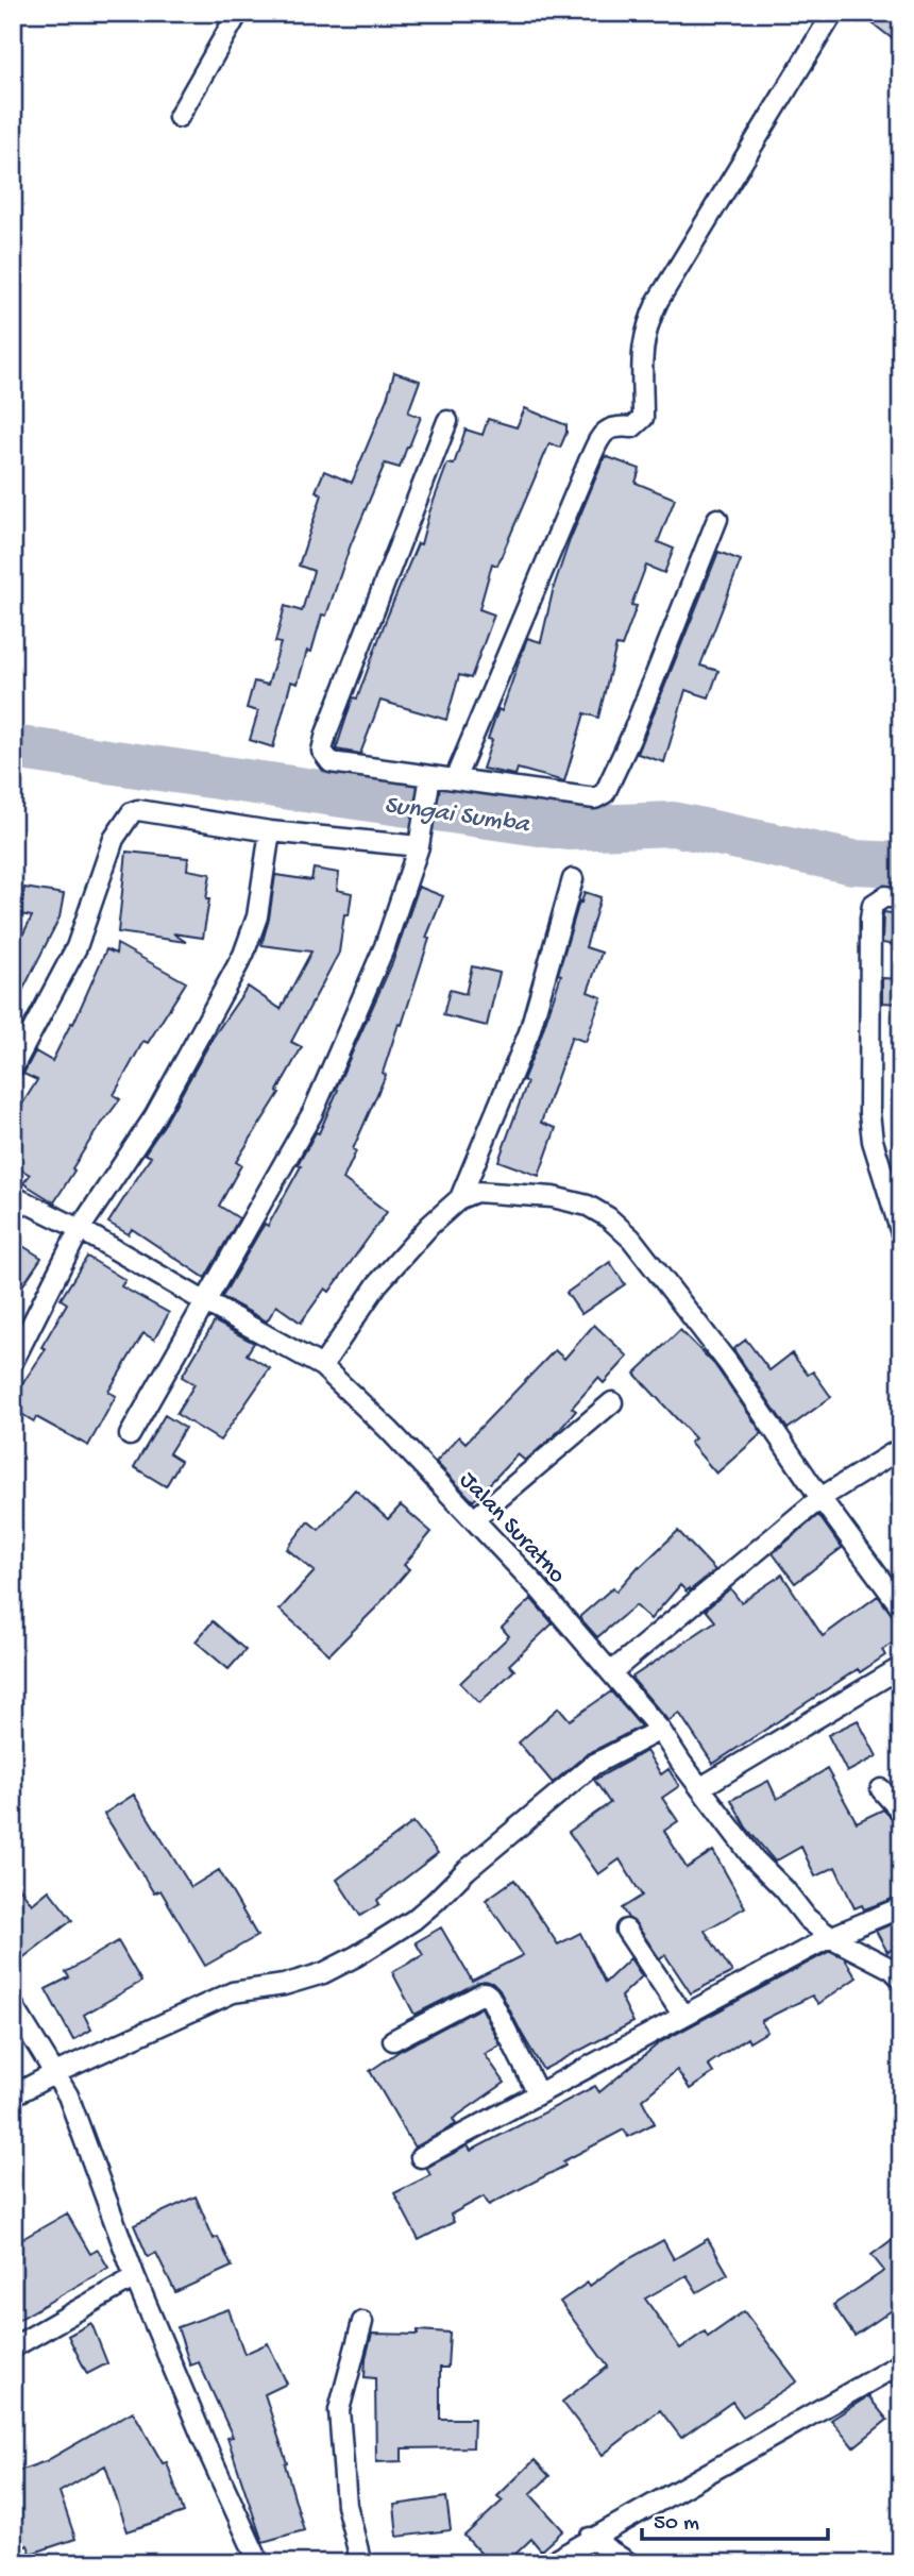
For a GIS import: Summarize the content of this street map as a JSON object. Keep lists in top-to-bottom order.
{
  "streets": {
    "street": ["Jalan Suratno"]
  },
  "water": ["Sungai Sumba"],
  "scale_bar": "50 m"
}
